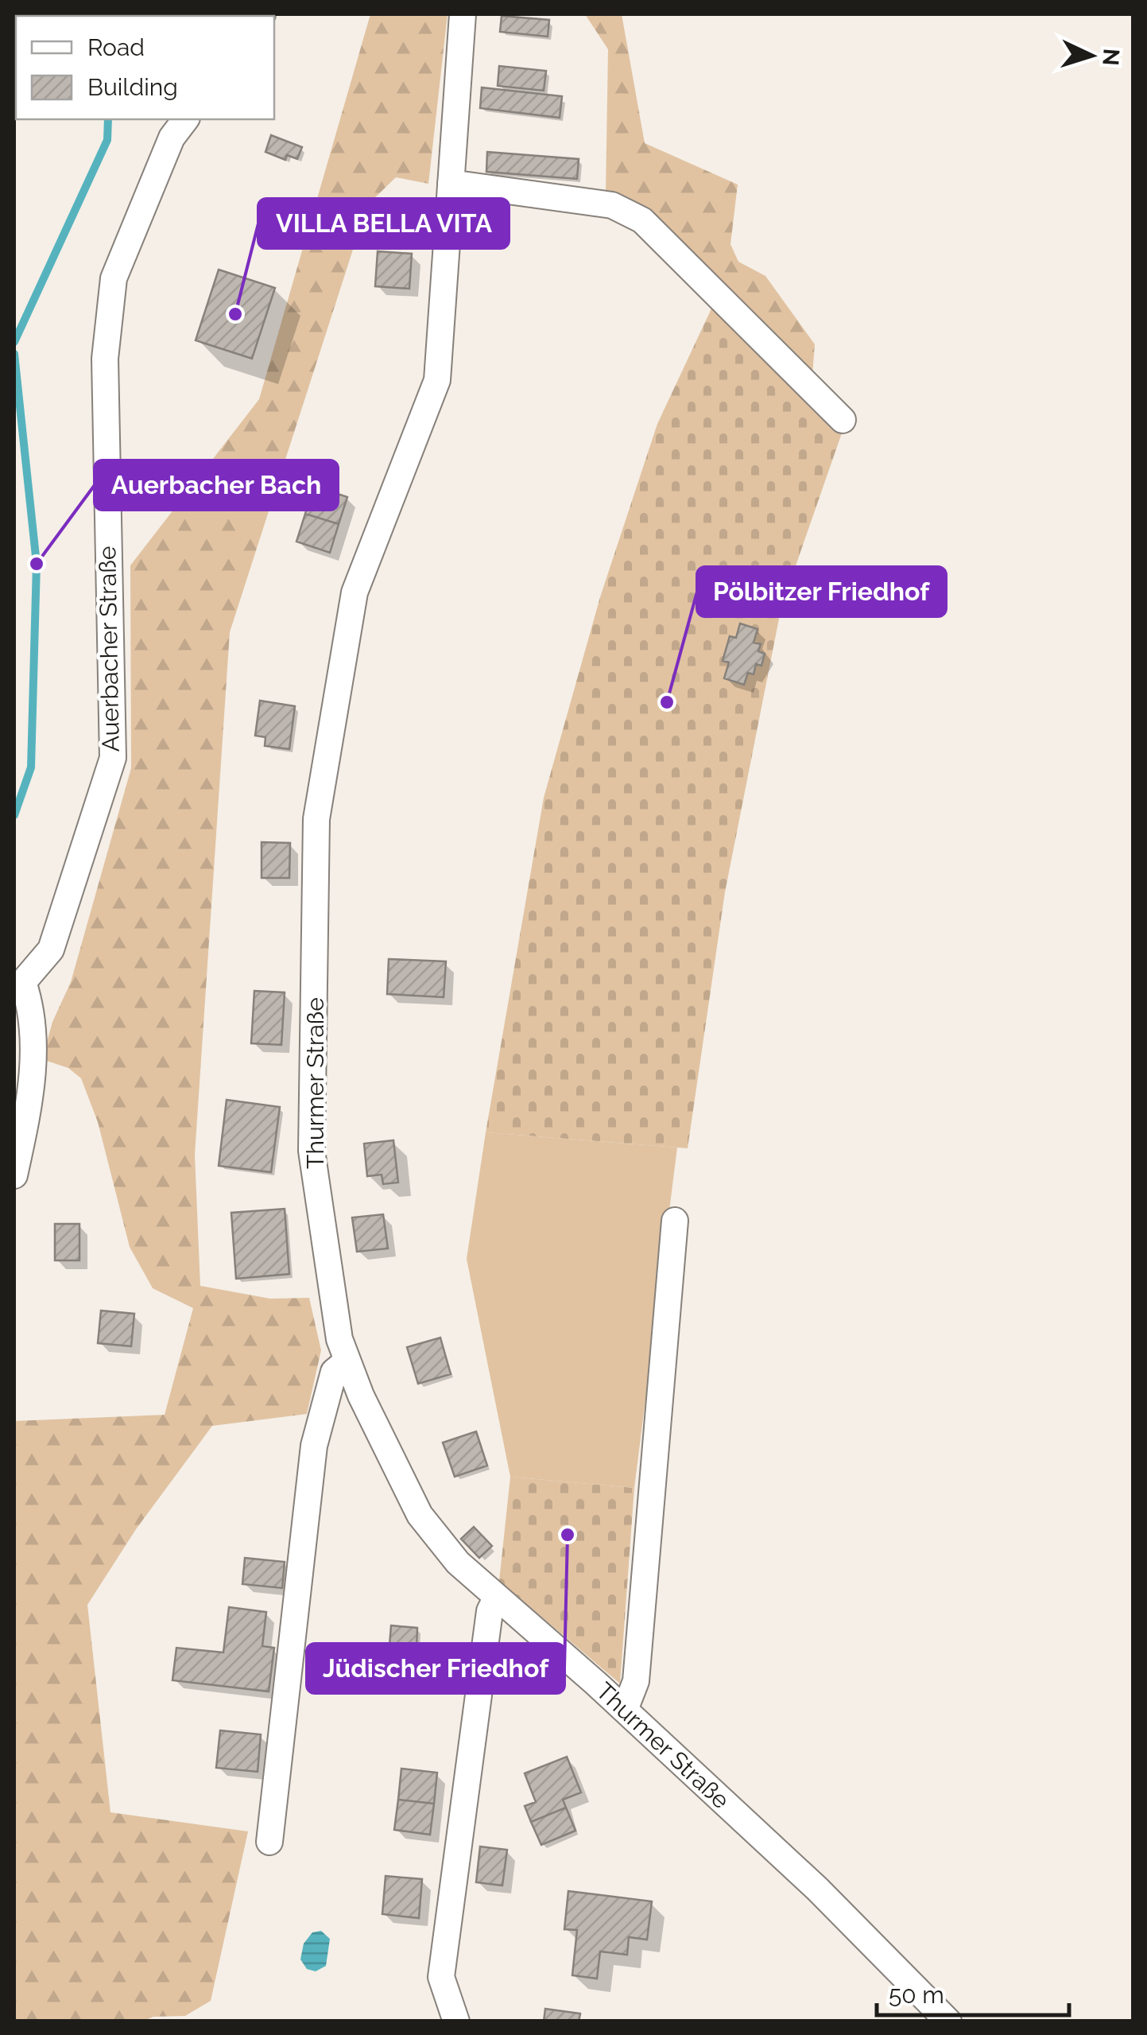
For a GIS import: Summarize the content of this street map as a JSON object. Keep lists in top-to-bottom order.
{
  "streets": {
    "street": ["Auerbacher Straße", "Thurmer Straße"]
  },
  "places": [
    "VILLA BELLA VITA",
    "Auerbacher Bach",
    "Pölbitzer Friedhof",
    "Jüdischer Friedhof"
  ],
  "legend": ["Road", "Building"],
  "scale_bar": "50 m",
  "north": "right"
}
